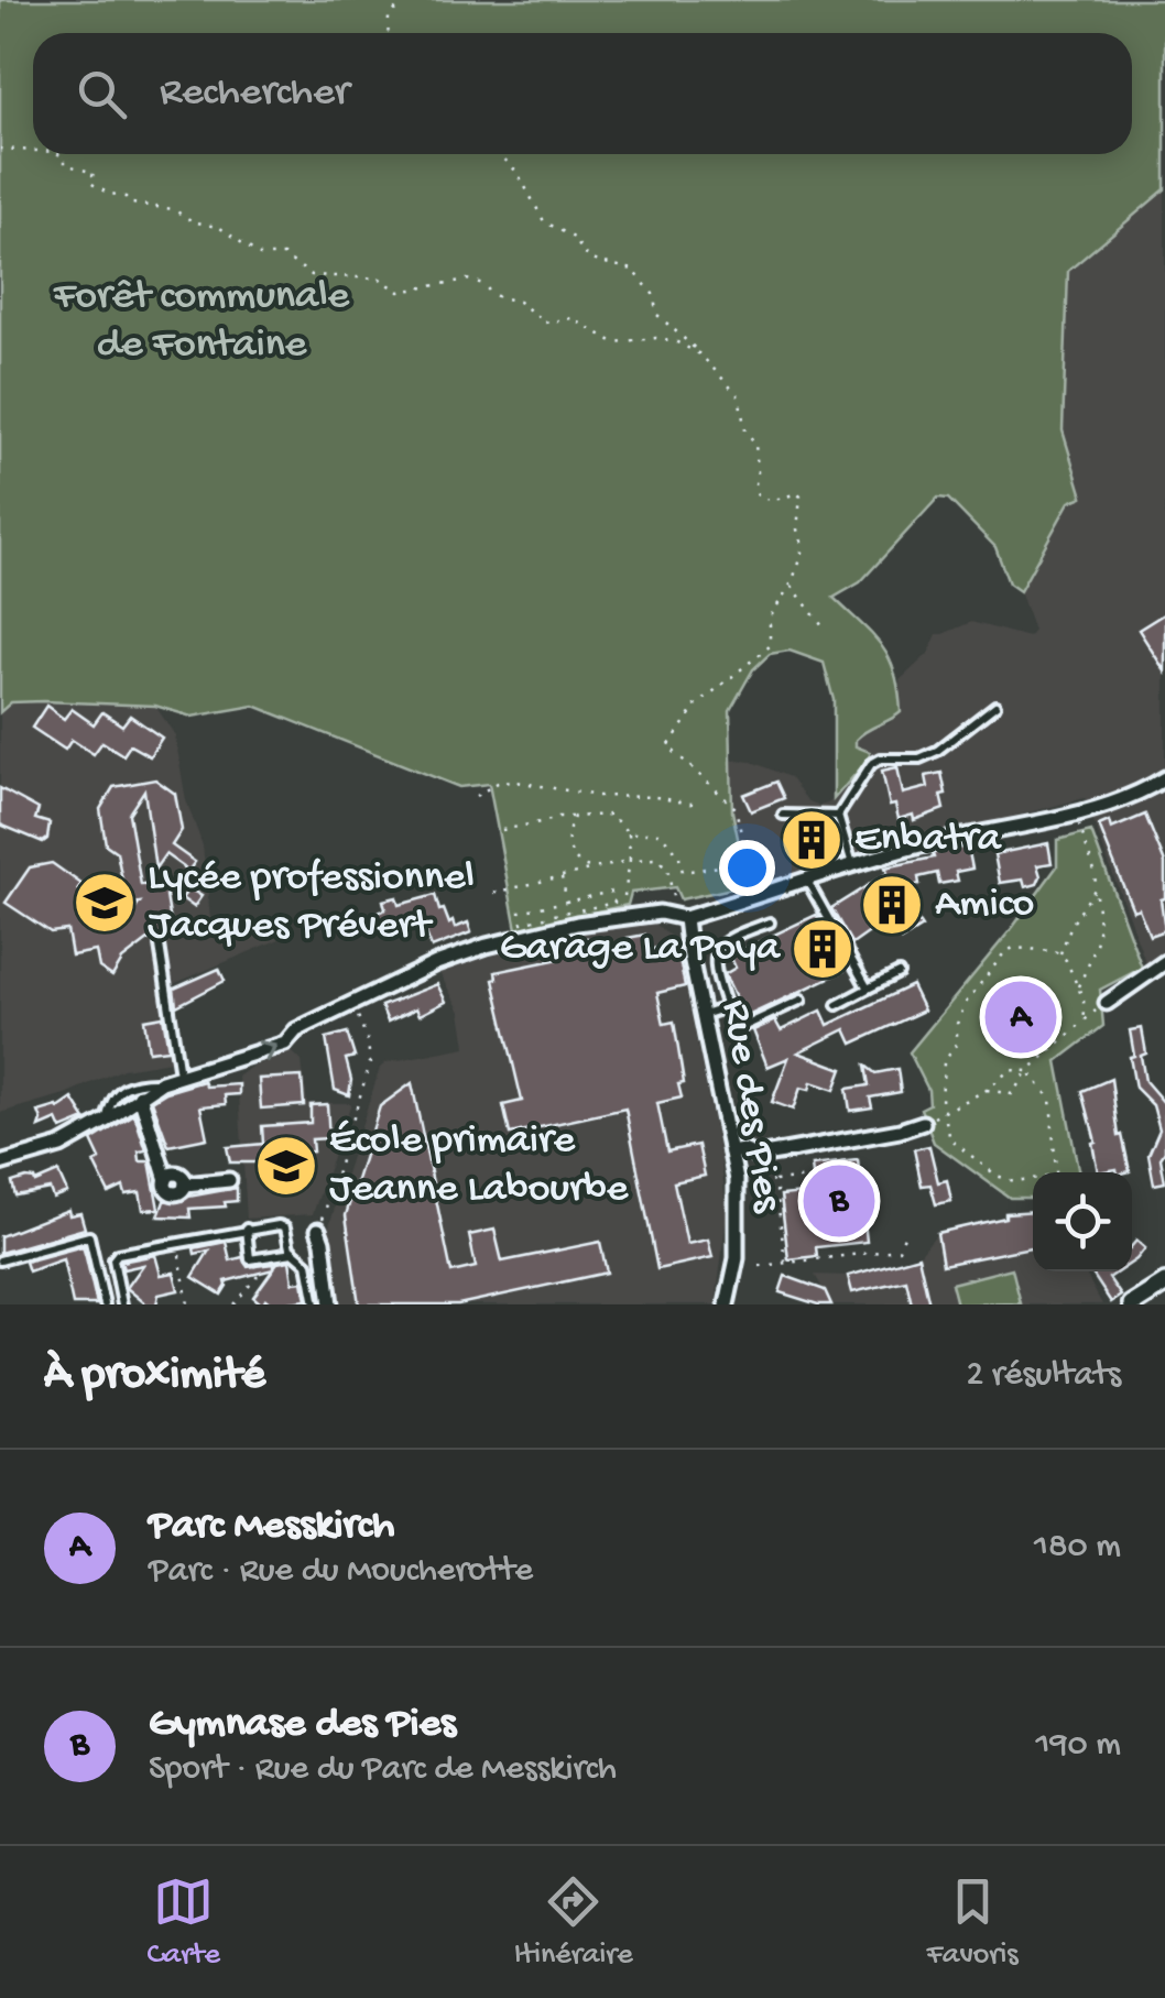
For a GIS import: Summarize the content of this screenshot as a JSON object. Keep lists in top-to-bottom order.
{
  "streets": {
    "street": ["Rue des Pies"]
  },
  "parks": ["Forêt communale de Fontaine"],
  "places": {
    "building": ["Enbatra", "Amico", "Garage La Poya"],
    "school or university": ["Lycée professionnel Jacques Prévert", "École primaire Jeanne Labourbe"]
  },
  "page": {
    "search": "Rechercher",
    "pins": ["A", "B"],
    "heading": ["À proximité", "2 résultats"],
    "list": [
      {
        "mark": "A",
        "name": "Parc Messkirch",
        "note": "Parc · Rue du Moucherotte",
        "value": "180 m"
      },
      {
        "mark": "B",
        "name": "Gymnase des Pies",
        "note": "Sport · Rue du Parc de Messkirch",
        "value": "190 m"
      }
    ],
    "nav": ["Carte", "Itinéraire", "Favoris"]
  }
}
